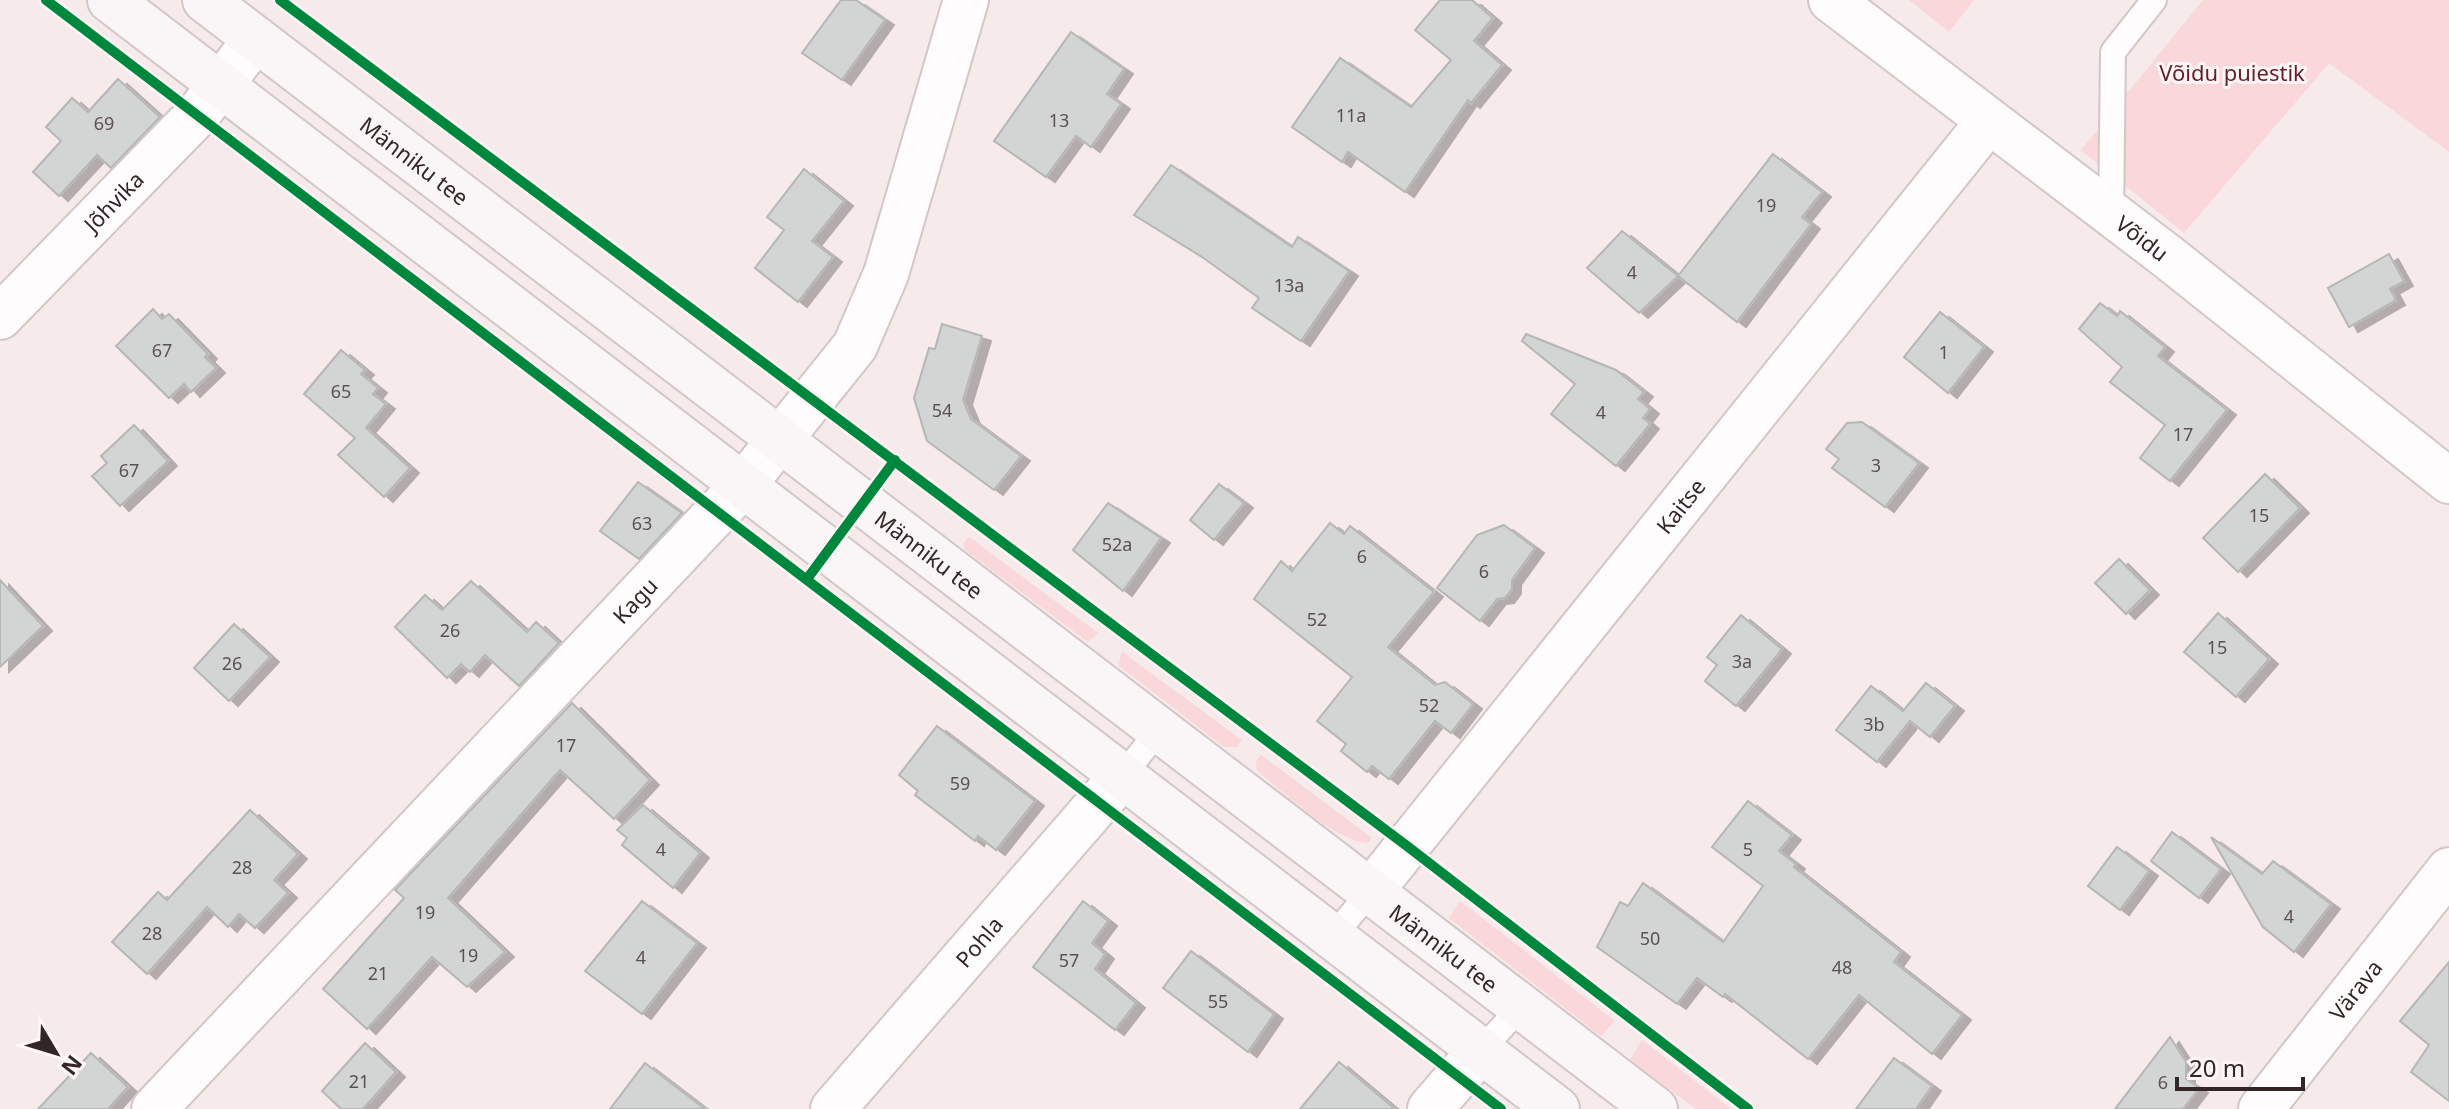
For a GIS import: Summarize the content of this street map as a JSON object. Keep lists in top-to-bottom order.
{
  "streets": {
    "street": [
      "Männiku tee",
      "Jõhvika",
      "Võidu",
      "Kaitse",
      "Kagu",
      "Pohla",
      "Värava"
    ]
  },
  "crossings": [
    ["Männiku tee", "Jõhvika"],
    ["Männiku tee", "Kaitse"],
    ["Männiku tee", "Kagu"],
    ["Võidu", "Kaitse"]
  ],
  "parks": ["Võidu puiestik"],
  "house_numbers": [
    "11a",
    "13",
    "69",
    "19",
    "4",
    "13a",
    "67",
    "1",
    "65",
    "54",
    "4",
    "17",
    "3",
    "67",
    "15",
    "63",
    "52a",
    "6",
    "6",
    "52",
    "26",
    "15",
    "3a",
    "26",
    "52",
    "3b",
    "17",
    "59",
    "4",
    "5",
    "28",
    "19",
    "4",
    "28",
    "50",
    "19",
    "4",
    "57",
    "48",
    "21",
    "55",
    "21",
    "6"
  ],
  "scale_bar": "20 m",
  "north": "bottom right"
}
